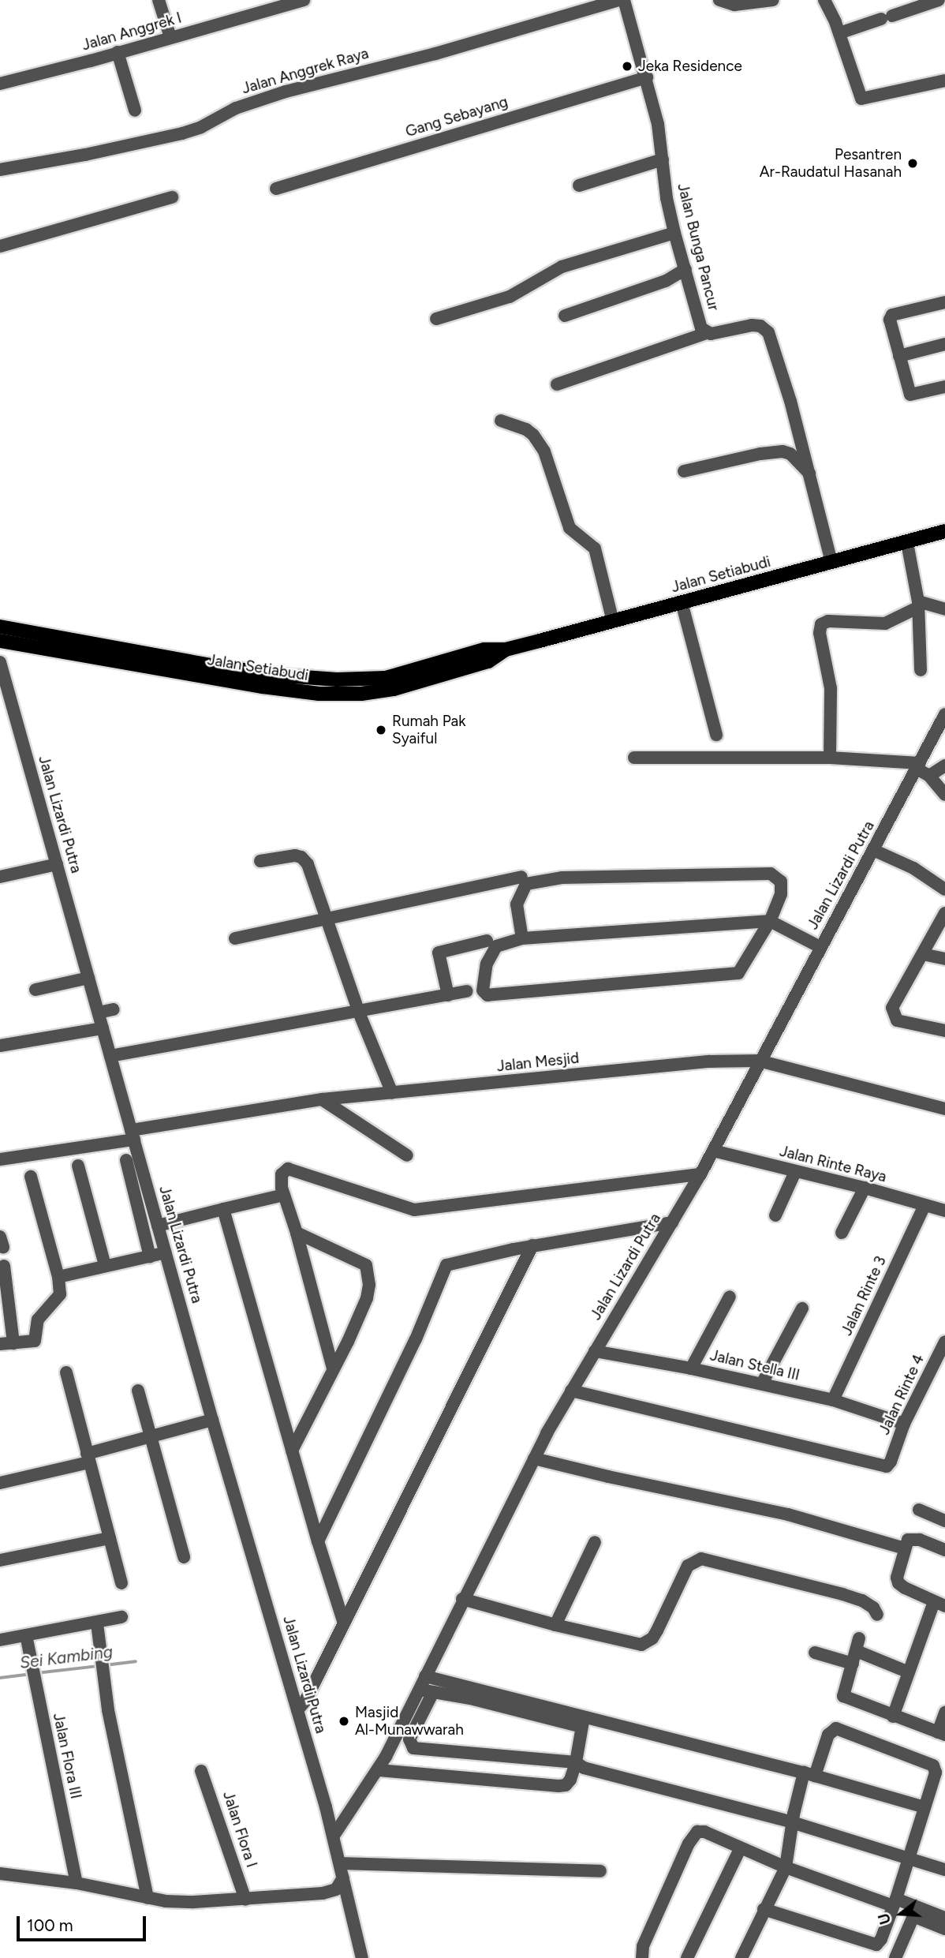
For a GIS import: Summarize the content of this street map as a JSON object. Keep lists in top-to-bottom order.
{
  "streets": {
    "main road": ["Jalan Setiabudi"],
    "street": [
      "Jalan Anggrek I",
      "Jalan Anggrek Raya",
      "Gang Sebayang",
      "Jalan Bunga Pancur",
      "Jalan Lizardi Putra",
      "Jalan Mesjid",
      "Jalan Rinte Raya",
      "Jalan Rinte 3",
      "Jalan Stella III",
      "Jalan Rinte 4",
      "Jalan Flora III",
      "Jalan Flora I"
    ]
  },
  "crossings": [
    ["Gang Sebayang", "Jalan Bunga Pancur"],
    ["Jalan Bunga Pancur", "Jalan Setiabudi"],
    ["Jalan Lizardi Putra", "Jalan Mesjid"],
    ["Jalan Lizardi Putra", "Jalan Rinte Raya"],
    ["Jalan Lizardi Putra", "Jalan Stella III"],
    ["Jalan Lizardi Putra", "Jalan Rinte 4"],
    ["Jalan Rinte Raya", "Jalan Rinte 3"],
    ["Jalan Rinte 3", "Jalan Stella III"],
    ["Jalan Stella III", "Jalan Rinte 4"]
  ],
  "water": ["Sei Kambing"],
  "places": [
    "Jeka Residence",
    "Pesantren Ar-Raudatul Hasanah",
    "Rumah Pak Syaiful",
    "Masjid Al-Munawwarah"
  ],
  "scale_bar": "100 m",
  "north": "left"
}
